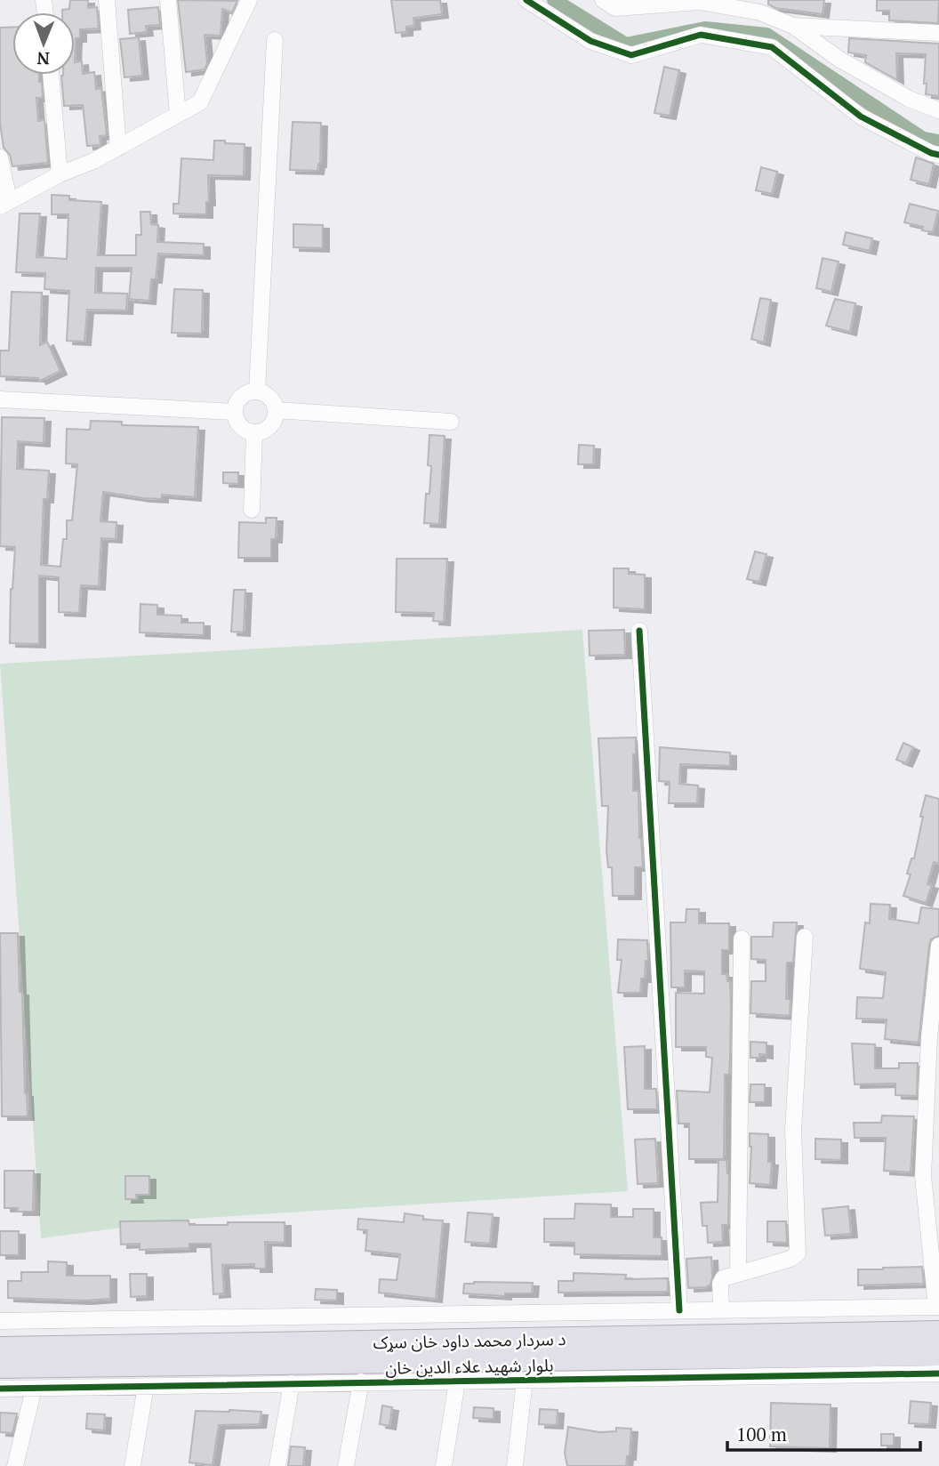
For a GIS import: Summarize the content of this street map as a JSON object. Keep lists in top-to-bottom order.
{
  "streets": {
    "highway": ["د سردار محمد داود خان سړک"],
    "street": ["بلوار شهید علاء الدین خان"]
  },
  "scale_bar": "100 m",
  "north": "bottom"
}
